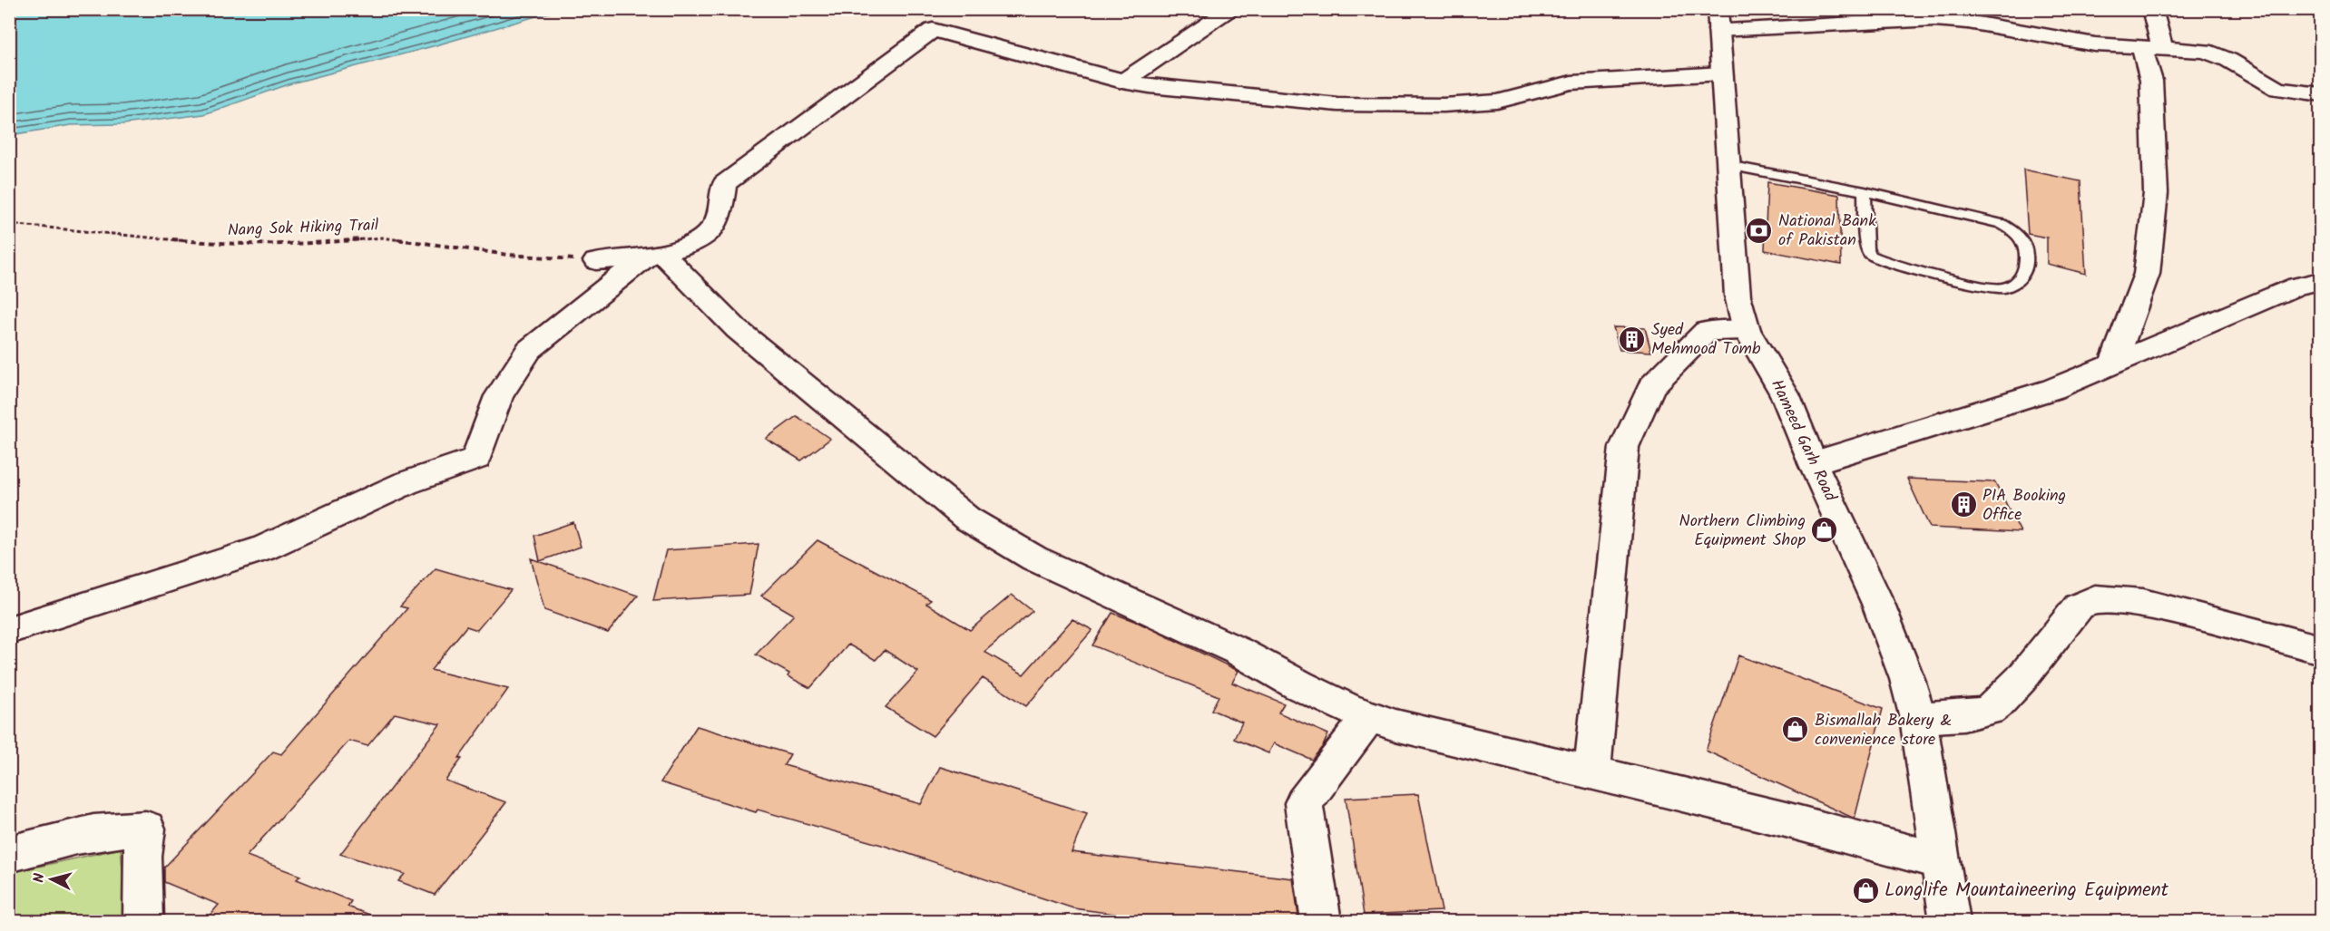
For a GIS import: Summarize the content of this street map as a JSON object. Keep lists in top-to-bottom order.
{
  "streets": {
    "main road": ["Hameed Garh Road"],
    "path": ["Nang Sok Hiking Trail"]
  },
  "places": {
    "bank": ["National Bank of Pakistan"],
    "building": ["Syed Mehmood Tomb", "PIA Booking Office"],
    "shop": ["Northern Climbing Equipment Shop", "Bismallah Bakery & convenience store", "Longlife Mountaineering Equipment"]
  },
  "north": "left"
}
